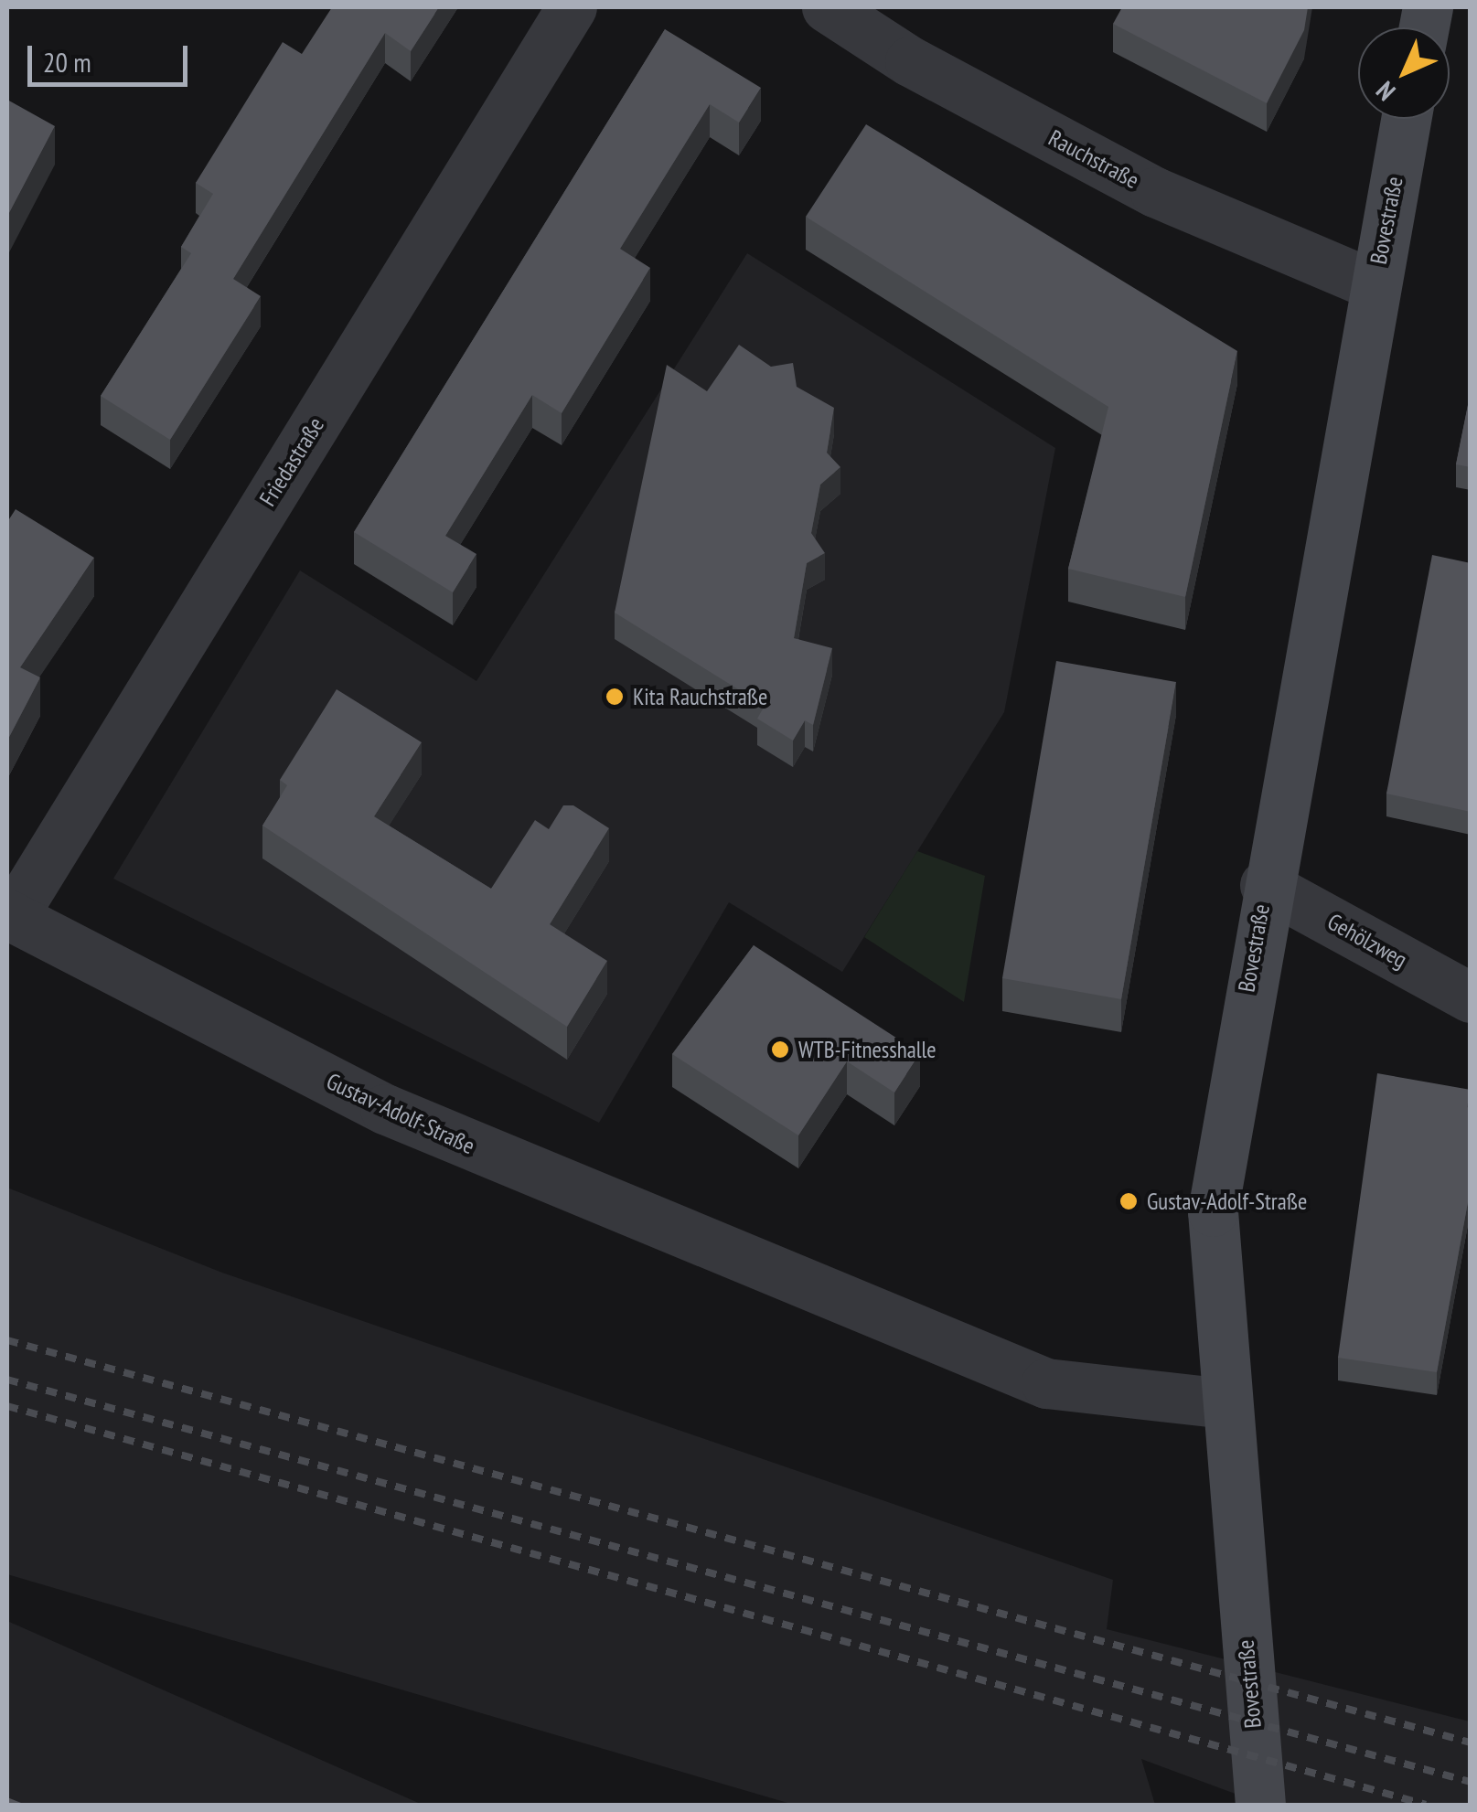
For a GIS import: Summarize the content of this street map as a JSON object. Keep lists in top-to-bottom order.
{
  "streets": {
    "main road": ["Bovestraße"],
    "street": [
      "Rauchstraße",
      "Friedastraße",
      "Gehölzweg",
      "Gustav-Adolf-Straße"
    ]
  },
  "crossings": [
    ["Rauchstraße", "Bovestraße"],
    ["Bovestraße", "Gehölzweg"],
    ["Bovestraße", "Gustav-Adolf-Straße"],
    ["Friedastraße", "Gustav-Adolf-Straße"]
  ],
  "places": ["Kita Rauchstraße", "WTB-Fitnesshalle", "Gustav-Adolf-Straße"],
  "scale_bar": "20 m",
  "north": "bottom left"
}
